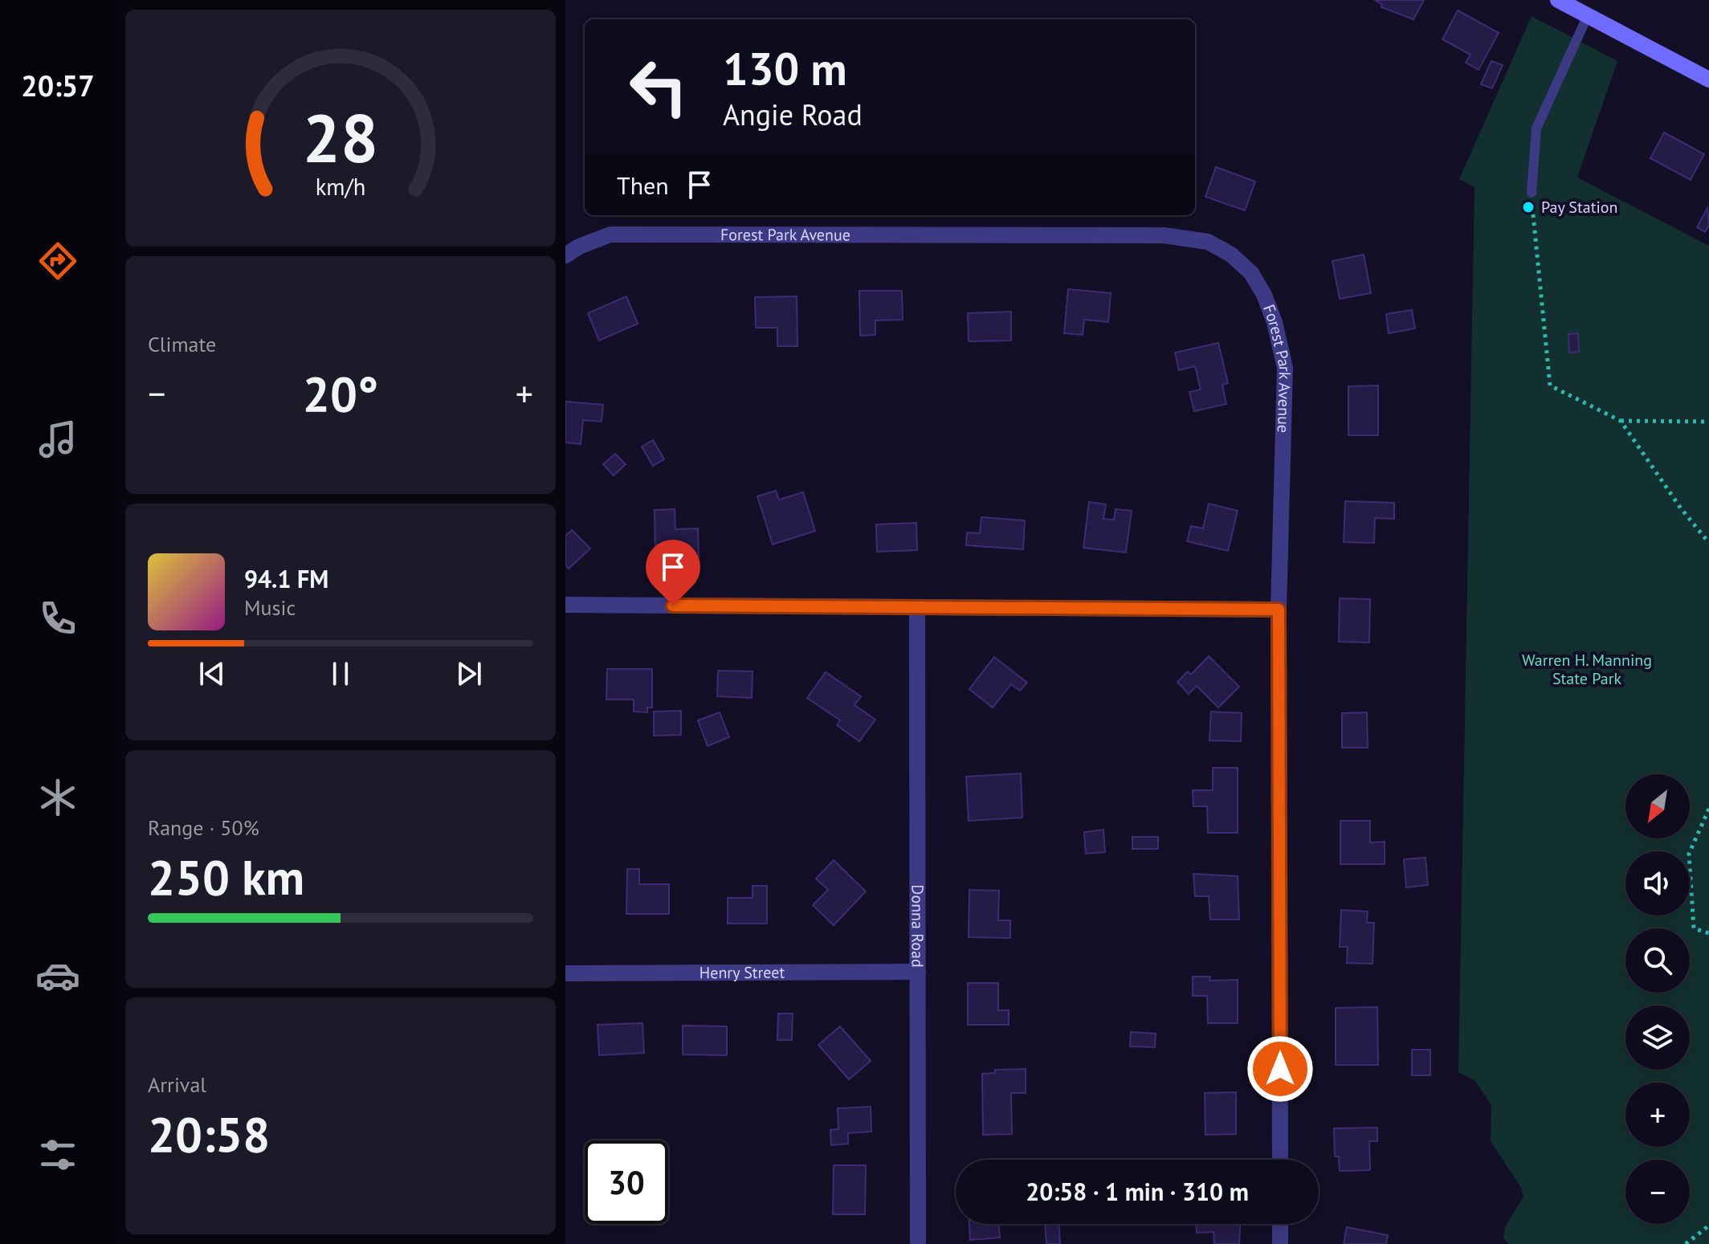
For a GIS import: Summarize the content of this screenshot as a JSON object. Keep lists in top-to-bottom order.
{
  "streets": {
    "street": ["Forest Park Avenue", "Donna Road", "Henry Street"]
  },
  "crossings": [
    ["Donna Road", "Henry Street"]
  ],
  "parks": ["Warren H. Manning State Park"],
  "places": ["Pay Station"],
  "north": "bottom left",
  "page": {
    "tabs": "20:57",
    "turn": ["130 m", "Angie Road"],
    "then": "Then",
    "tile": [
      "Climate",
      ["Range · 50%", "250 km"],
      ["Arrival", "20:58"]
    ],
    "heat": ["−", "20°", "+"],
    "song": ["94.1 FM", "Music"],
    "map_buttons": ["+", "−"],
    "limit": "30",
    "trip": "20:58 · 1 min · 310 m",
    "gauge": ["28", "km/h"]
  }
}
